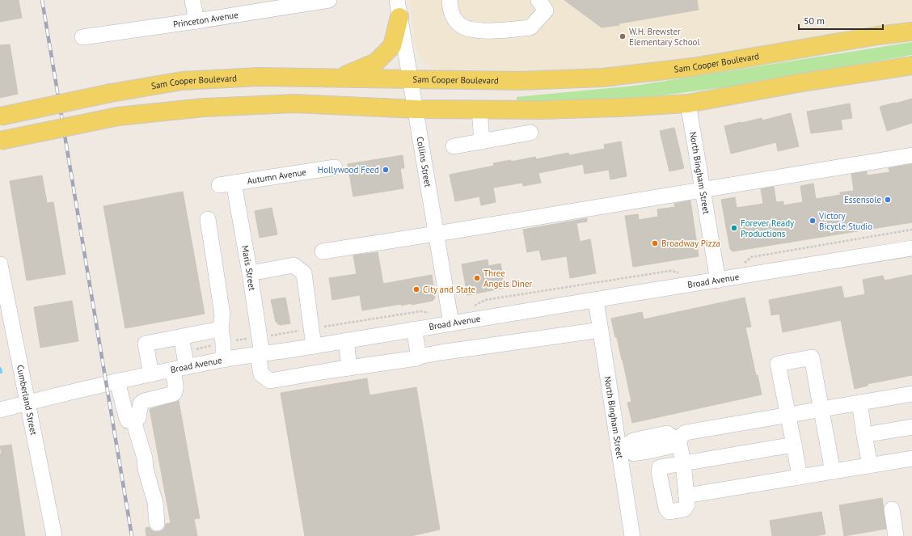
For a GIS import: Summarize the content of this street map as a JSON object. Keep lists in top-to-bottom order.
{
  "streets": {
    "main road": ["Sam Cooper Boulevard"],
    "street": [
      "Princeton Avenue",
      "Collins Street",
      "North Bingham Street",
      "Autumn Avenue",
      "Maris Street",
      "Broad Avenue",
      "Cumberland Street"
    ]
  },
  "crossings": [
    ["Sam Cooper Boulevard", "Collins Street"],
    ["Collins Street", "Broad Avenue"],
    ["North Bingham Street", "Broad Avenue"],
    ["Autumn Avenue", "Maris Street"],
    ["Maris Street", "Broad Avenue"],
    ["Broad Avenue", "Cumberland Street"]
  ],
  "places": [
    "W.H. Brewster Elementary School",
    "Hollywood Feed",
    "Essensole",
    "Victory Bicycle Studio",
    "Forever Ready Productions",
    "Broadway Pizza",
    "Three Angels Diner",
    "City and State"
  ],
  "scale_bar": "50 m"
}
